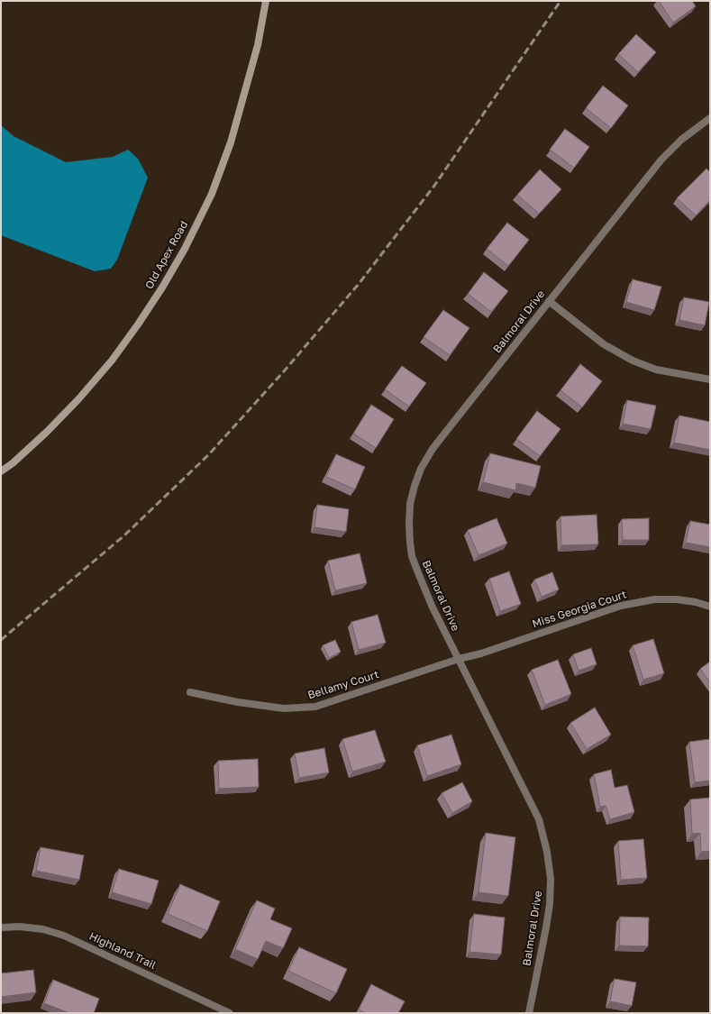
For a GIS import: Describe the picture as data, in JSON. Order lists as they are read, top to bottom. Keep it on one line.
{"streets":{"main road":["Old Apex Road"],"street":["Balmoral Drive","Miss Georgia Court","Bellamy Court","Highland Trail"]},"crossings":[["Balmoral Drive","Miss Georgia Court"],["Balmoral Drive","Bellamy Court"],["Miss Georgia Court","Bellamy Court"]]}
